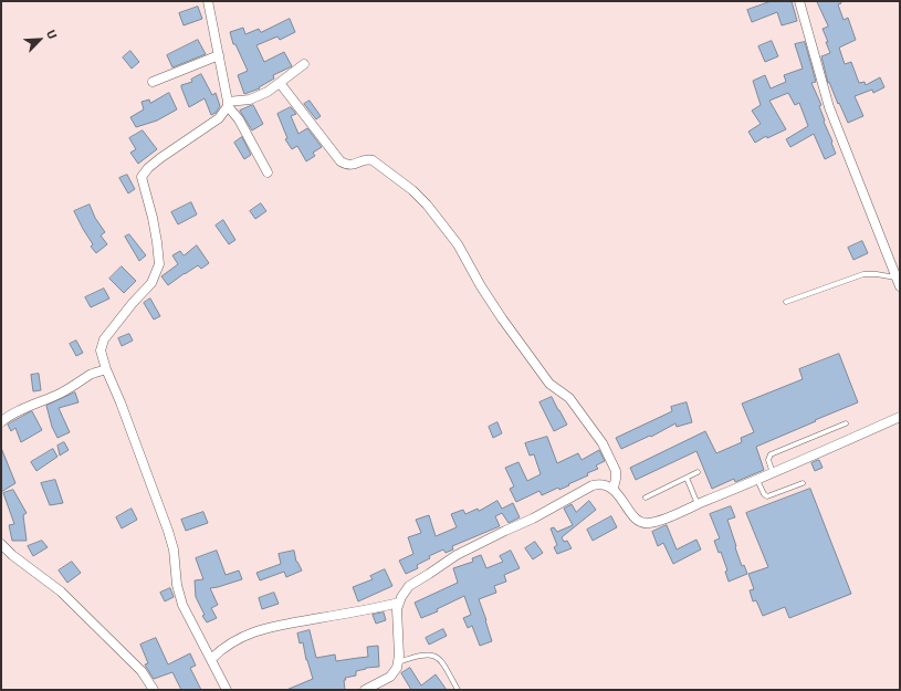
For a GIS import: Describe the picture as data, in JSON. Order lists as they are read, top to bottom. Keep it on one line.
{"north":"top right"}
